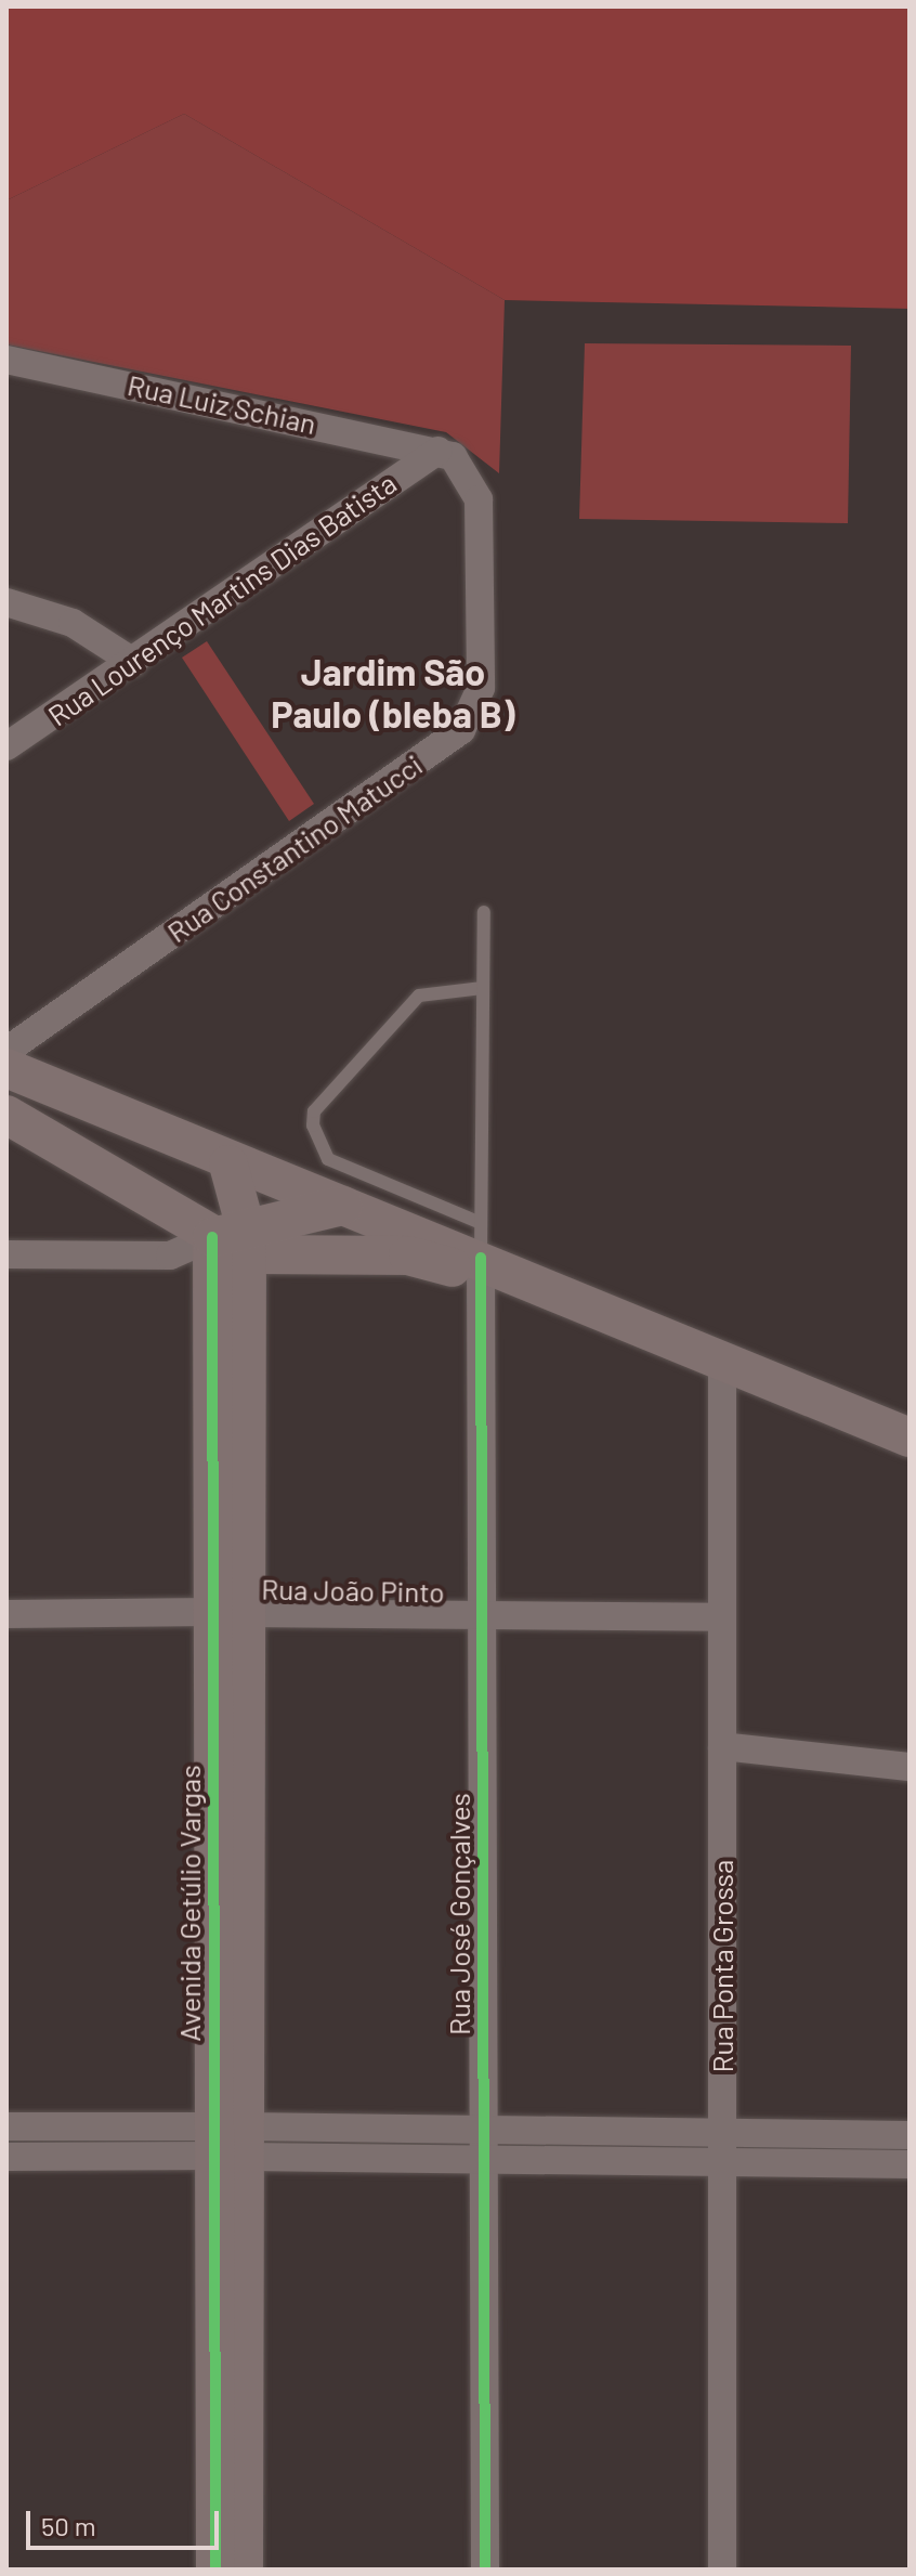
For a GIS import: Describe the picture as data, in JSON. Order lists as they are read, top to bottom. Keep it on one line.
{"streets":{"street":["Rua Luiz Schian","Rua Lourenço Martins Dias Batista","Rua Constantino Matucci","Rua João Pinto","Avenida Getúlio Vargas","Rua José Gonçalves","Rua Ponta Grossa"]},"crossings":[["Rua Luiz Schian","Rua Lourenço Martins Dias Batista"],["Rua Luiz Schian","Rua Constantino Matucci"],["Rua Lourenço Martins Dias Batista","Rua Constantino Matucci"],["Rua João Pinto","Avenida Getúlio Vargas"],["Rua João Pinto","Rua José Gonçalves"],["Rua João Pinto","Rua Ponta Grossa"]],"districts":["Jardim São Paulo (bleba B)"],"scale_bar":"50 m"}
